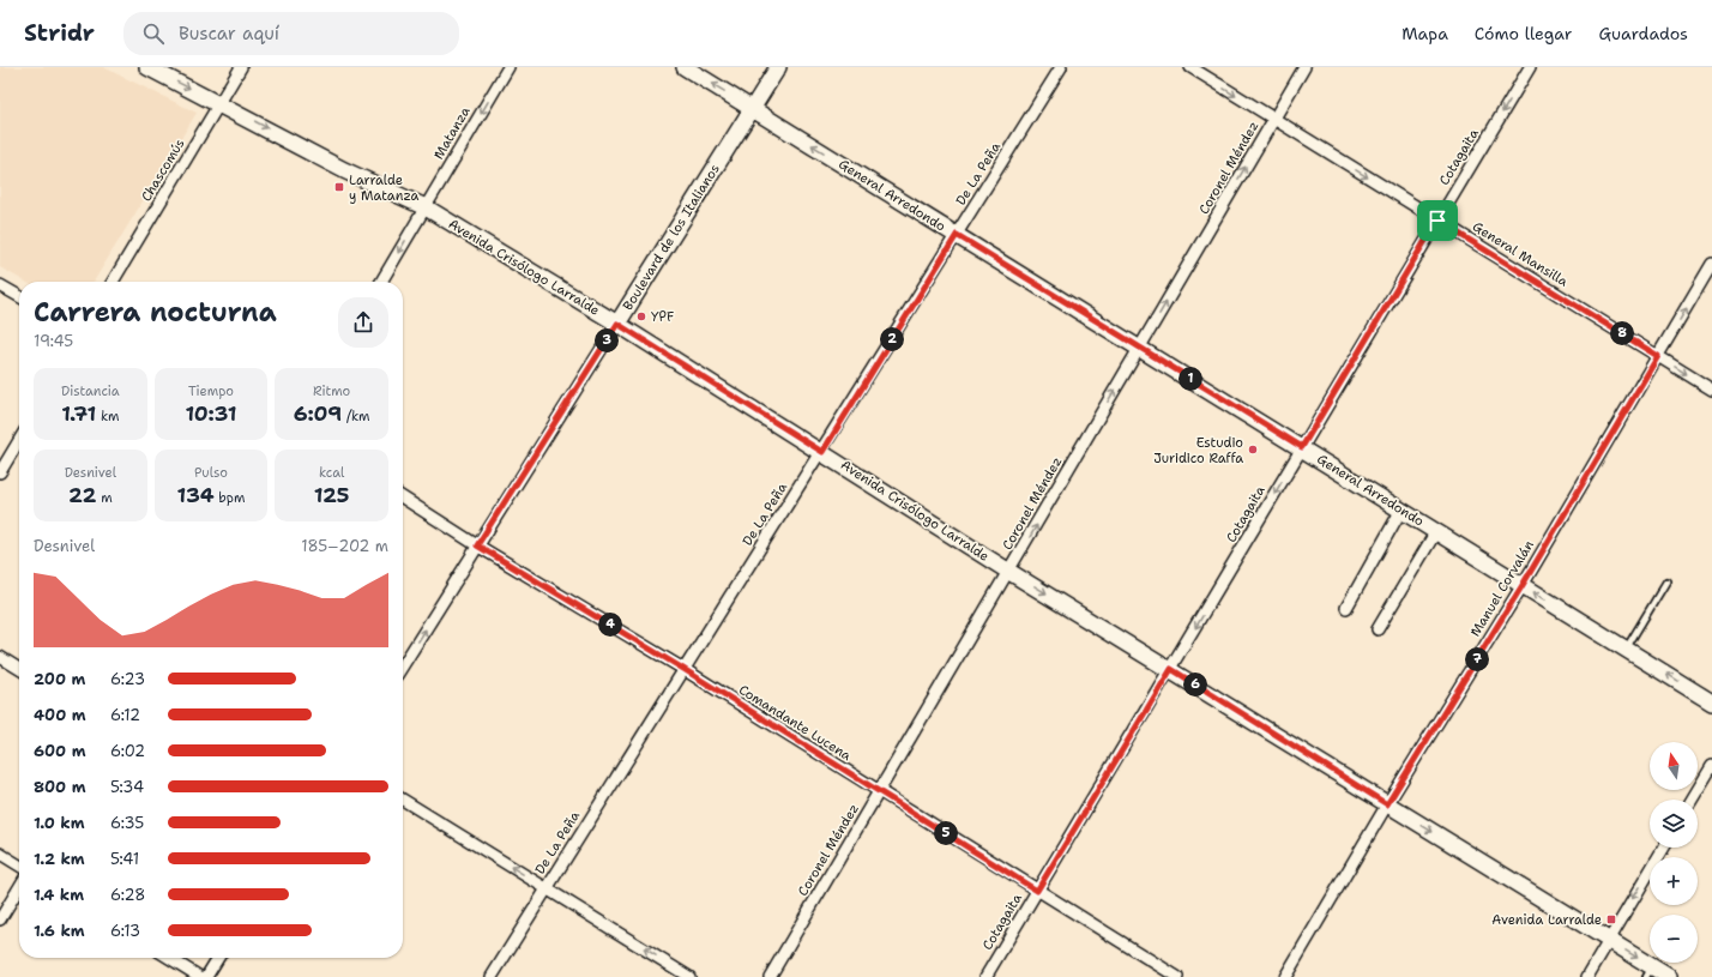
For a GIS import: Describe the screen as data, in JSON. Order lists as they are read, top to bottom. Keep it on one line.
{"streets":{"street":["Matanza","Cotagaita","Coronel Méndez","Chascomús","De La Peña","General Arredondo","Boulevard de los Italianos","General Mansilla","Avenida Crisólogo Larralde","Manuel Corvalán","Comandante Lucena"]},"crossings":[["Matanza","Avenida Crisólogo Larralde"],["Cotagaita","General Arredondo"],["Cotagaita","General Mansilla"],["Cotagaita","Avenida Crisólogo Larralde"],["Cotagaita","Comandante Lucena"],["Coronel Méndez","General Arredondo"],["Coronel Méndez","General Mansilla"],["Coronel Méndez","Avenida Crisólogo Larralde"],["Coronel Méndez","Comandante Lucena"],["Chascomús","Avenida Crisólogo Larralde"],["De La Peña","General Arredondo"],["De La Peña","Avenida Crisólogo Larralde"],["De La Peña","Comandante Lucena"],["General Arredondo","Boulevard de los Italianos"],["General Arredondo","Manuel Corvalán"],["Boulevard de los Italianos","Avenida Crisólogo Larralde"],["Boulevard de los Italianos","Comandante Lucena"],["General Mansilla","Manuel Corvalán"],["Avenida Crisólogo Larralde","Manuel Corvalán"]],"one_way":["Matanza","Cotagaita","Coronel Méndez","General Arredondo","General Mansilla","Avenida Crisólogo Larralde"],"places":{"transit":["Larralde y Matanza","Avenida Larralde"],"other":["YPF","Estudio Juridico Raffa"]},"north":"top","page":{"header":"Stridr","search":"Buscar aquí","nav":["Mapa","Cómo llegar","Guardados"],"heading":["Carrera nocturna","19:45"],"pins":["8","2","3","1","4","7","6","5"],"stats":[["Distancia","1.71 km"],["Tiempo","10:31"],["Ritmo","6:09 /km"],["Desnivel","22 m"],["Pulso","134 bpm"],["kcal","125"]],"chart":["Desnivel","185–202 m"],"list":[{"name":"200 m","note":"6:23"},{"name":"400 m","note":"6:12"},{"name":"600 m","note":"6:02"},{"name":"800 m","note":"5:34"},{"name":"1.0 km","note":"6:35"},{"name":"1.2 km","note":"5:41"},{"name":"1.4 km","note":"6:28"},{"name":"1.6 km","note":"6:13"}],"map_buttons":["+","−"]}}
